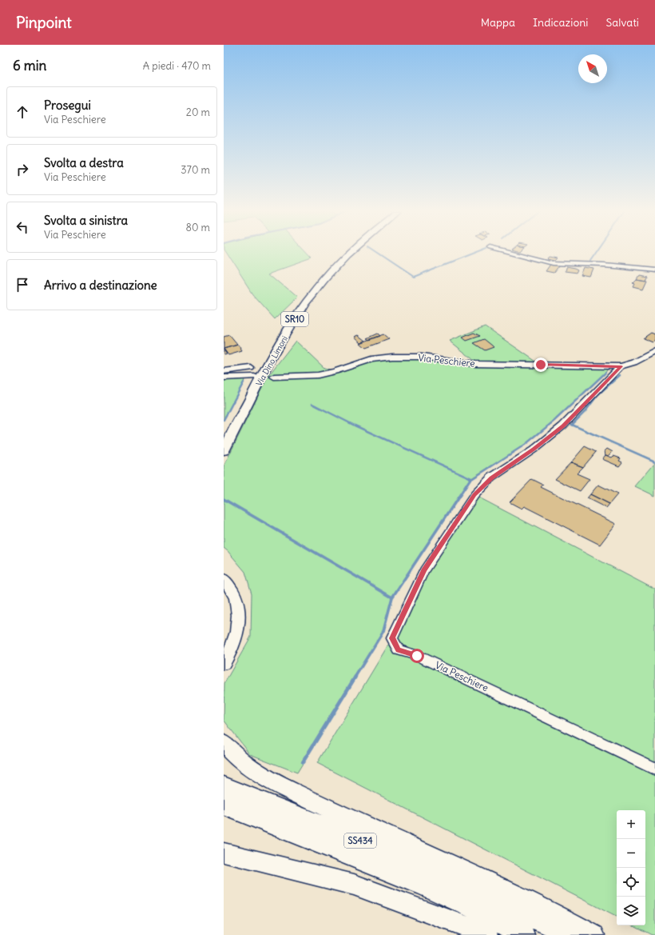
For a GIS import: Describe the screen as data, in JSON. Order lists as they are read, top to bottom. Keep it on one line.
{"streets":{"highway":["SS434"],"main road":["SR10","Via Dino Limoni"],"street":["Via Peschiere"]},"north":"top left","page":{"header":"Pinpoint","nav":["Mappa","Indicazioni","Salvati"],"heading":["6 min","A piedi · 470 m"],"list":[["Prosegui","Via Peschiere","20 m"],["Svolta a destra","Via Peschiere","370 m"],["Svolta a sinistra","Via Peschiere","80 m"],"Arrivo a destinazione"],"map_buttons":["+","−"]}}
